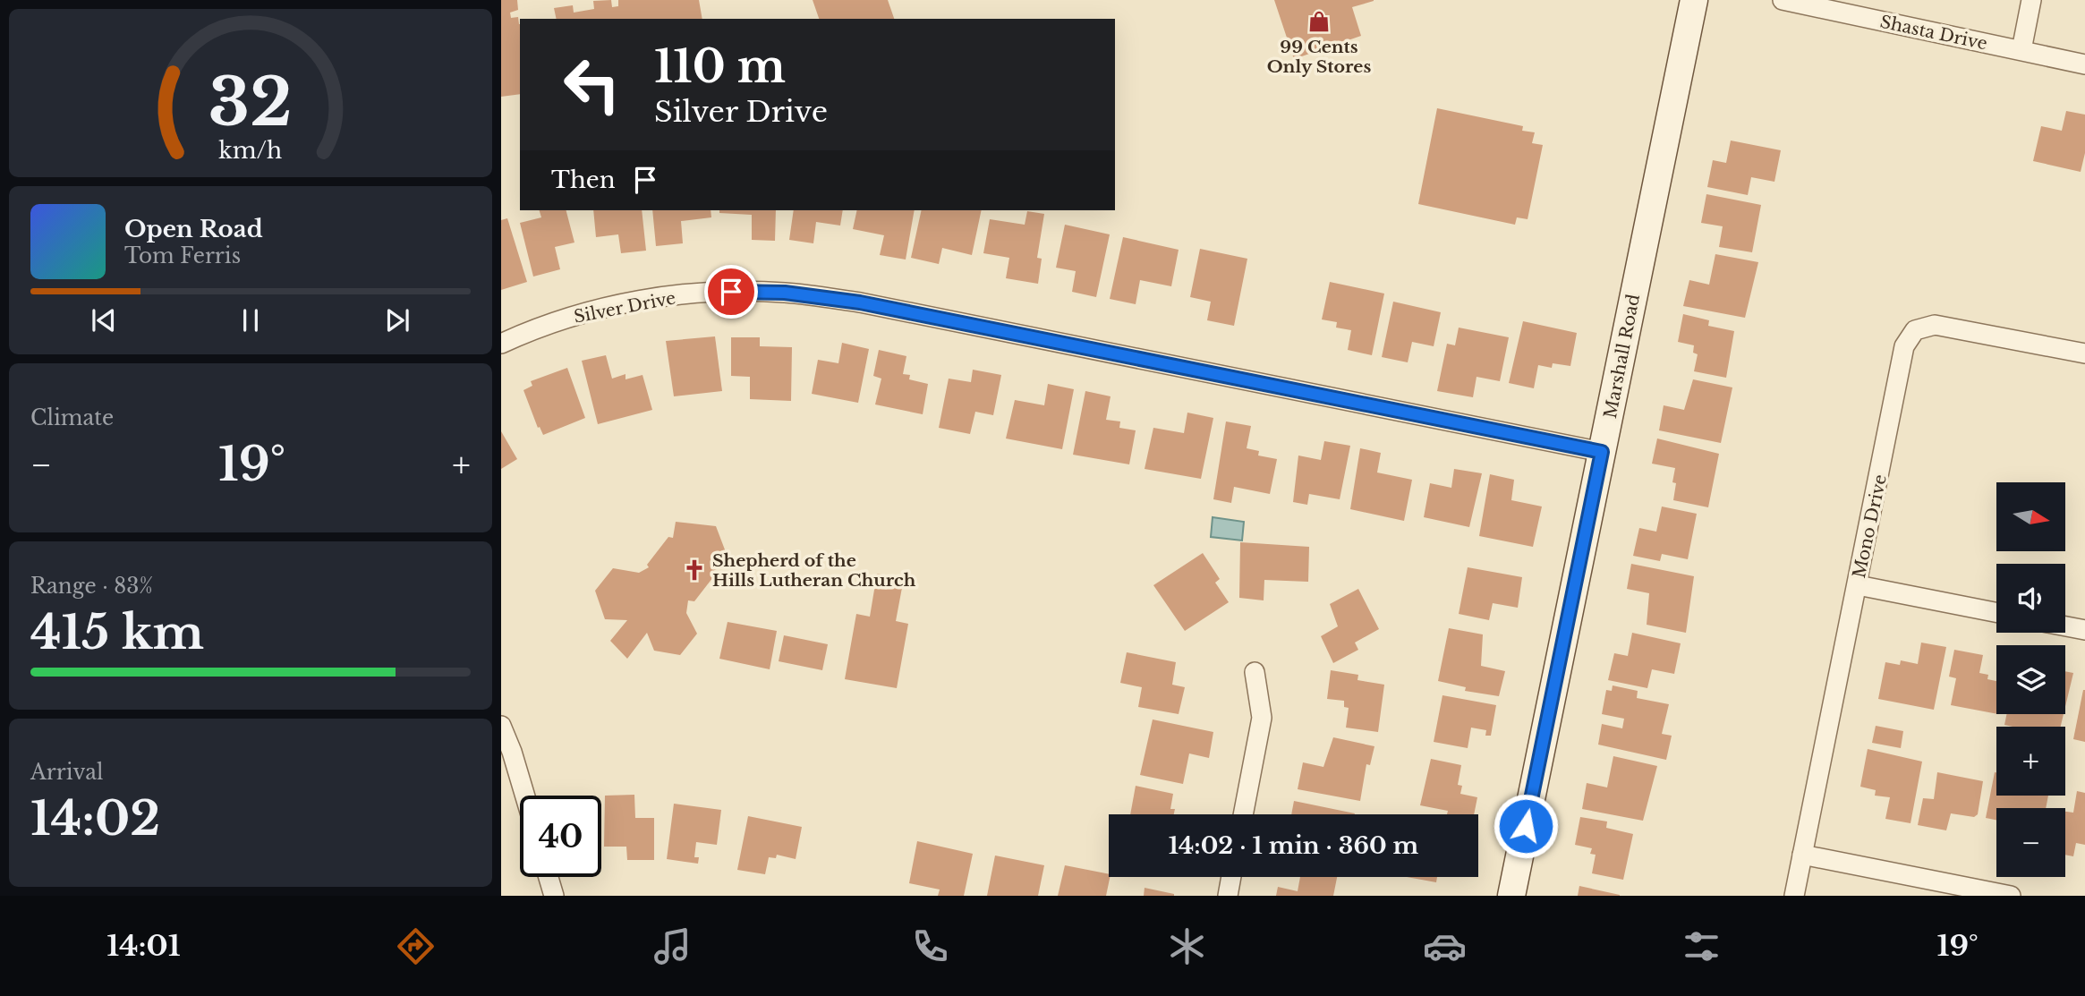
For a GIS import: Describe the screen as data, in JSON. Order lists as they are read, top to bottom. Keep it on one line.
{"streets":{"street":["Shasta Drive","Silver Drive","Marshall Road","Mono Drive"]},"crossings":[["Silver Drive","Marshall Road"]],"places":{"shop":["99 Cents Only Stores"],"church":["Shepherd of the Hills Lutheran Church"]},"north":"right","page":{"turn":["110 m","Silver Drive"],"then":"Then","song":["Open Road","Tom Ferris"],"tile":["Climate",["Range · 83%","415 km"],["Arrival","14:02"]],"heat":["−","19°","+"],"map_buttons":["+","−"],"limit":"40","trip":"14:02 · 1 min · 360 m","tabs":["14:01","19°"],"gauge":["32","km/h"]}}
